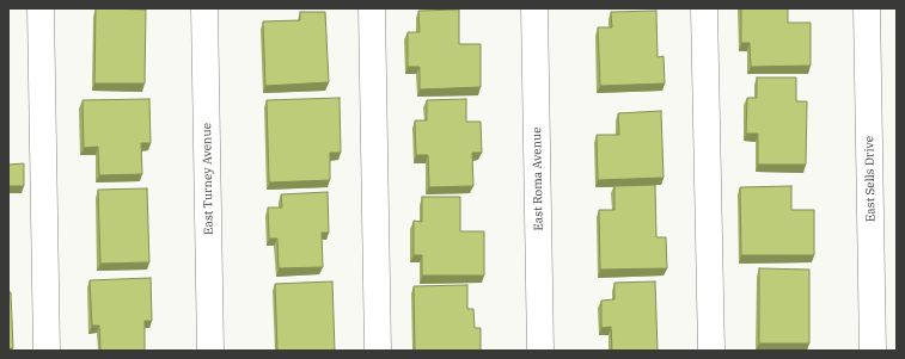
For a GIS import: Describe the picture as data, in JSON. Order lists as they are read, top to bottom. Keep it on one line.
{"streets":{"street":["East Turney Avenue","East Roma Avenue","East Sells Drive"]}}
